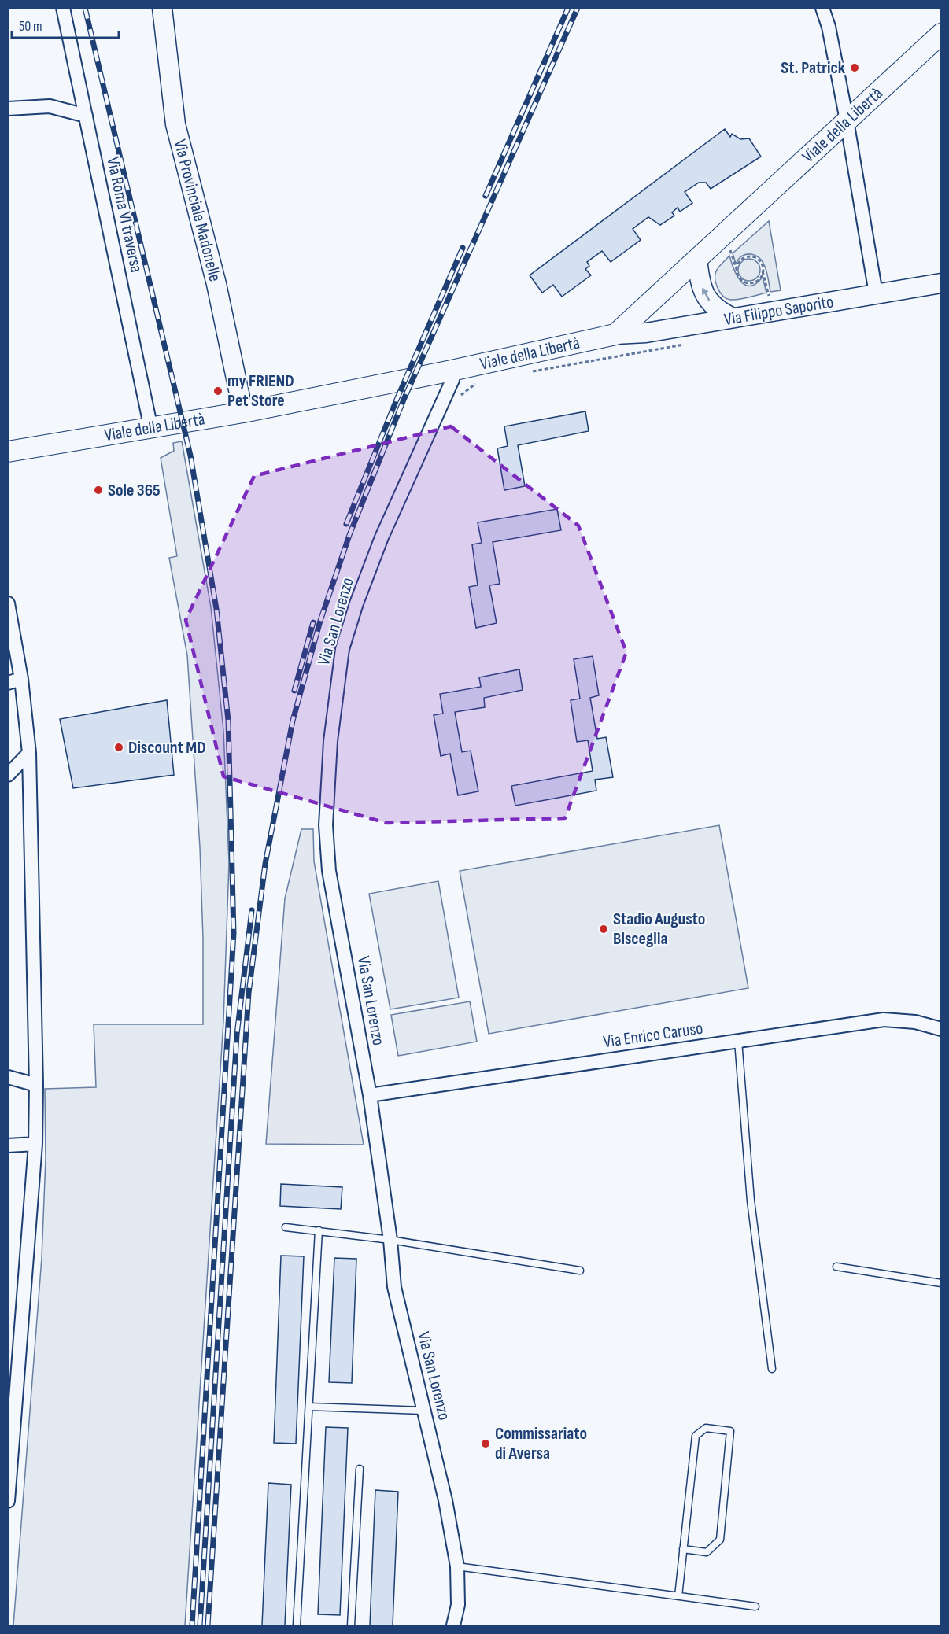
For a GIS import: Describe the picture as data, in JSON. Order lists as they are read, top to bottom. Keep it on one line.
{"streets":{"main road":["Viale della Libertà"],"street":["Via Provinciale Madonelle","Via Roma VI traversa","Via Filippo Saporito","Via San Lorenzo","Via Enrico Caruso"]},"crossings":[["Viale della Libertà","Via Provinciale Madonelle"],["Viale della Libertà","Via Roma VI traversa"],["Viale della Libertà","Via Filippo Saporito"],["Via San Lorenzo","Via Enrico Caruso"]],"places":["St. Patrick","my FRIEND Pet Store","Sole 365","Discount MD","Stadio Augusto Bisceglia","Commissariato di Aversa"],"scale_bar":"50 m"}
